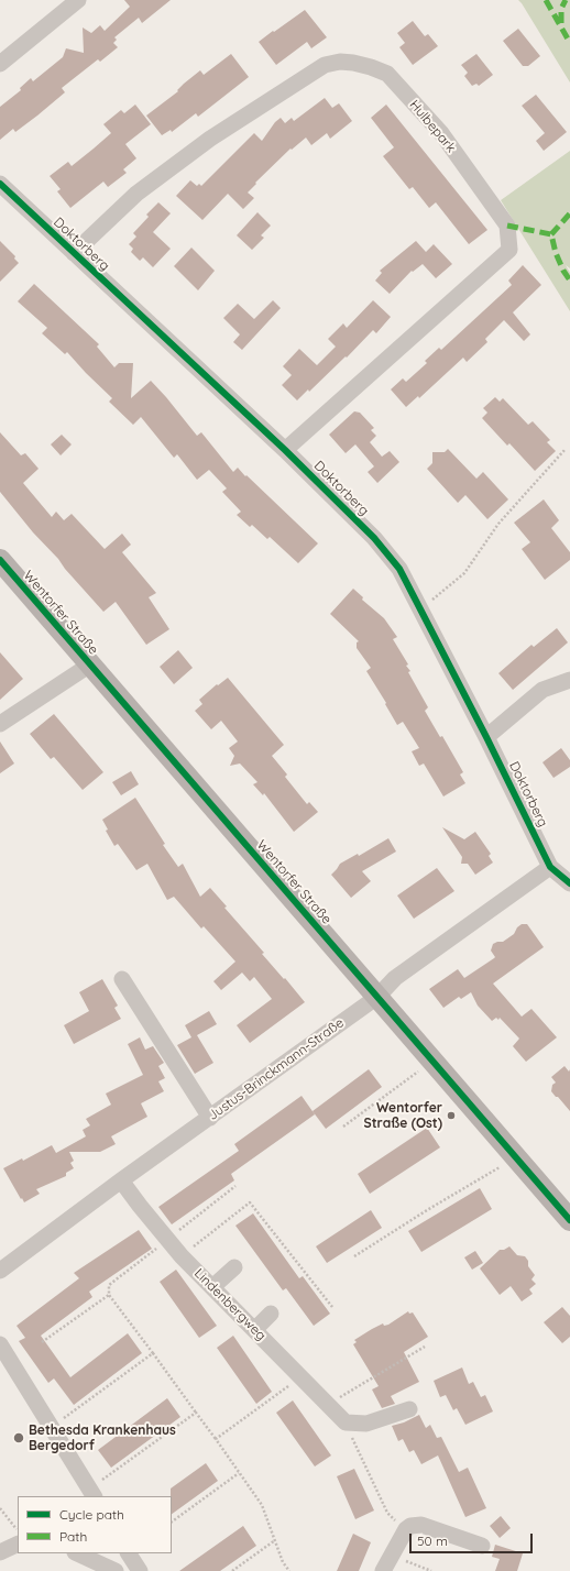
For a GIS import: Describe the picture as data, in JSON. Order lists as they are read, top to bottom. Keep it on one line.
{"streets":{"main road":["Wentorfer Straße"],"street":["Hulbepark","Doktorberg","Justus-Brinckmann-Straße","Lindenbergweg"]},"crossings":[["Hulbepark","Doktorberg"],["Doktorberg","Justus-Brinckmann-Straße"],["Wentorfer Straße","Justus-Brinckmann-Straße"],["Justus-Brinckmann-Straße","Lindenbergweg"]],"places":["Wentorfer Straße (Ost)","Bethesda Krankenhaus Bergedorf"],"legend":["Cycle path","Path"],"scale_bar":"50 m"}
